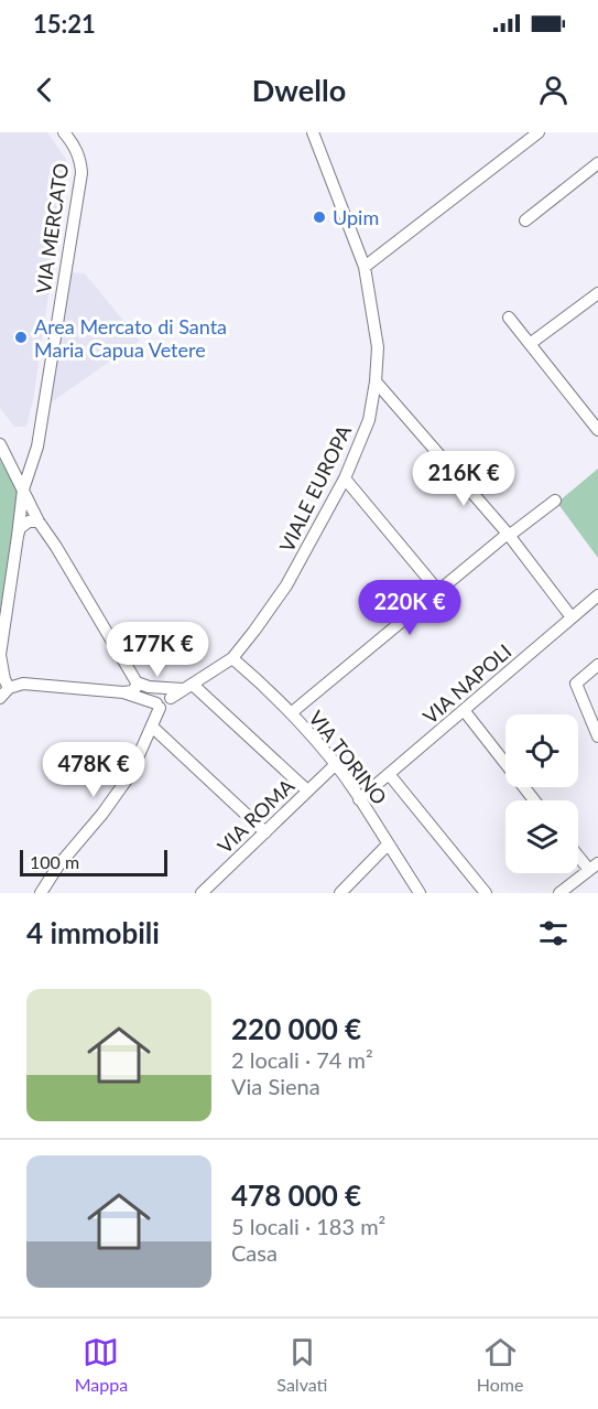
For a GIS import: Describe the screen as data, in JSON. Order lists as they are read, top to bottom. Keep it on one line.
{"streets":{"street":["VIA MERCATO","VIALE EUROPA","VIA NAPOLI","VIA TORINO","VIA ROMA"]},"crossings":[["VIALE EUROPA","VIA TORINO"],["VIA NAPOLI","VIA TORINO"],["VIA TORINO","VIA ROMA"]],"places":["Upim","Area Mercato di Santa Maria Capua Vetere"],"scale_bar":"100 m","page":{"status":"15:21","header":"Dwello","price":["216K €","220K €","177K €","478K €"],"scale":"100 m","heading":"4 immobili","list":[{"name":"220 000 €","note":"2 locali · 74 m² · Via Siena"},{"name":"478 000 €","note":"5 locali · 183 m² · Casa"}],"tabs":["Mappa","Salvati","Home"]}}
